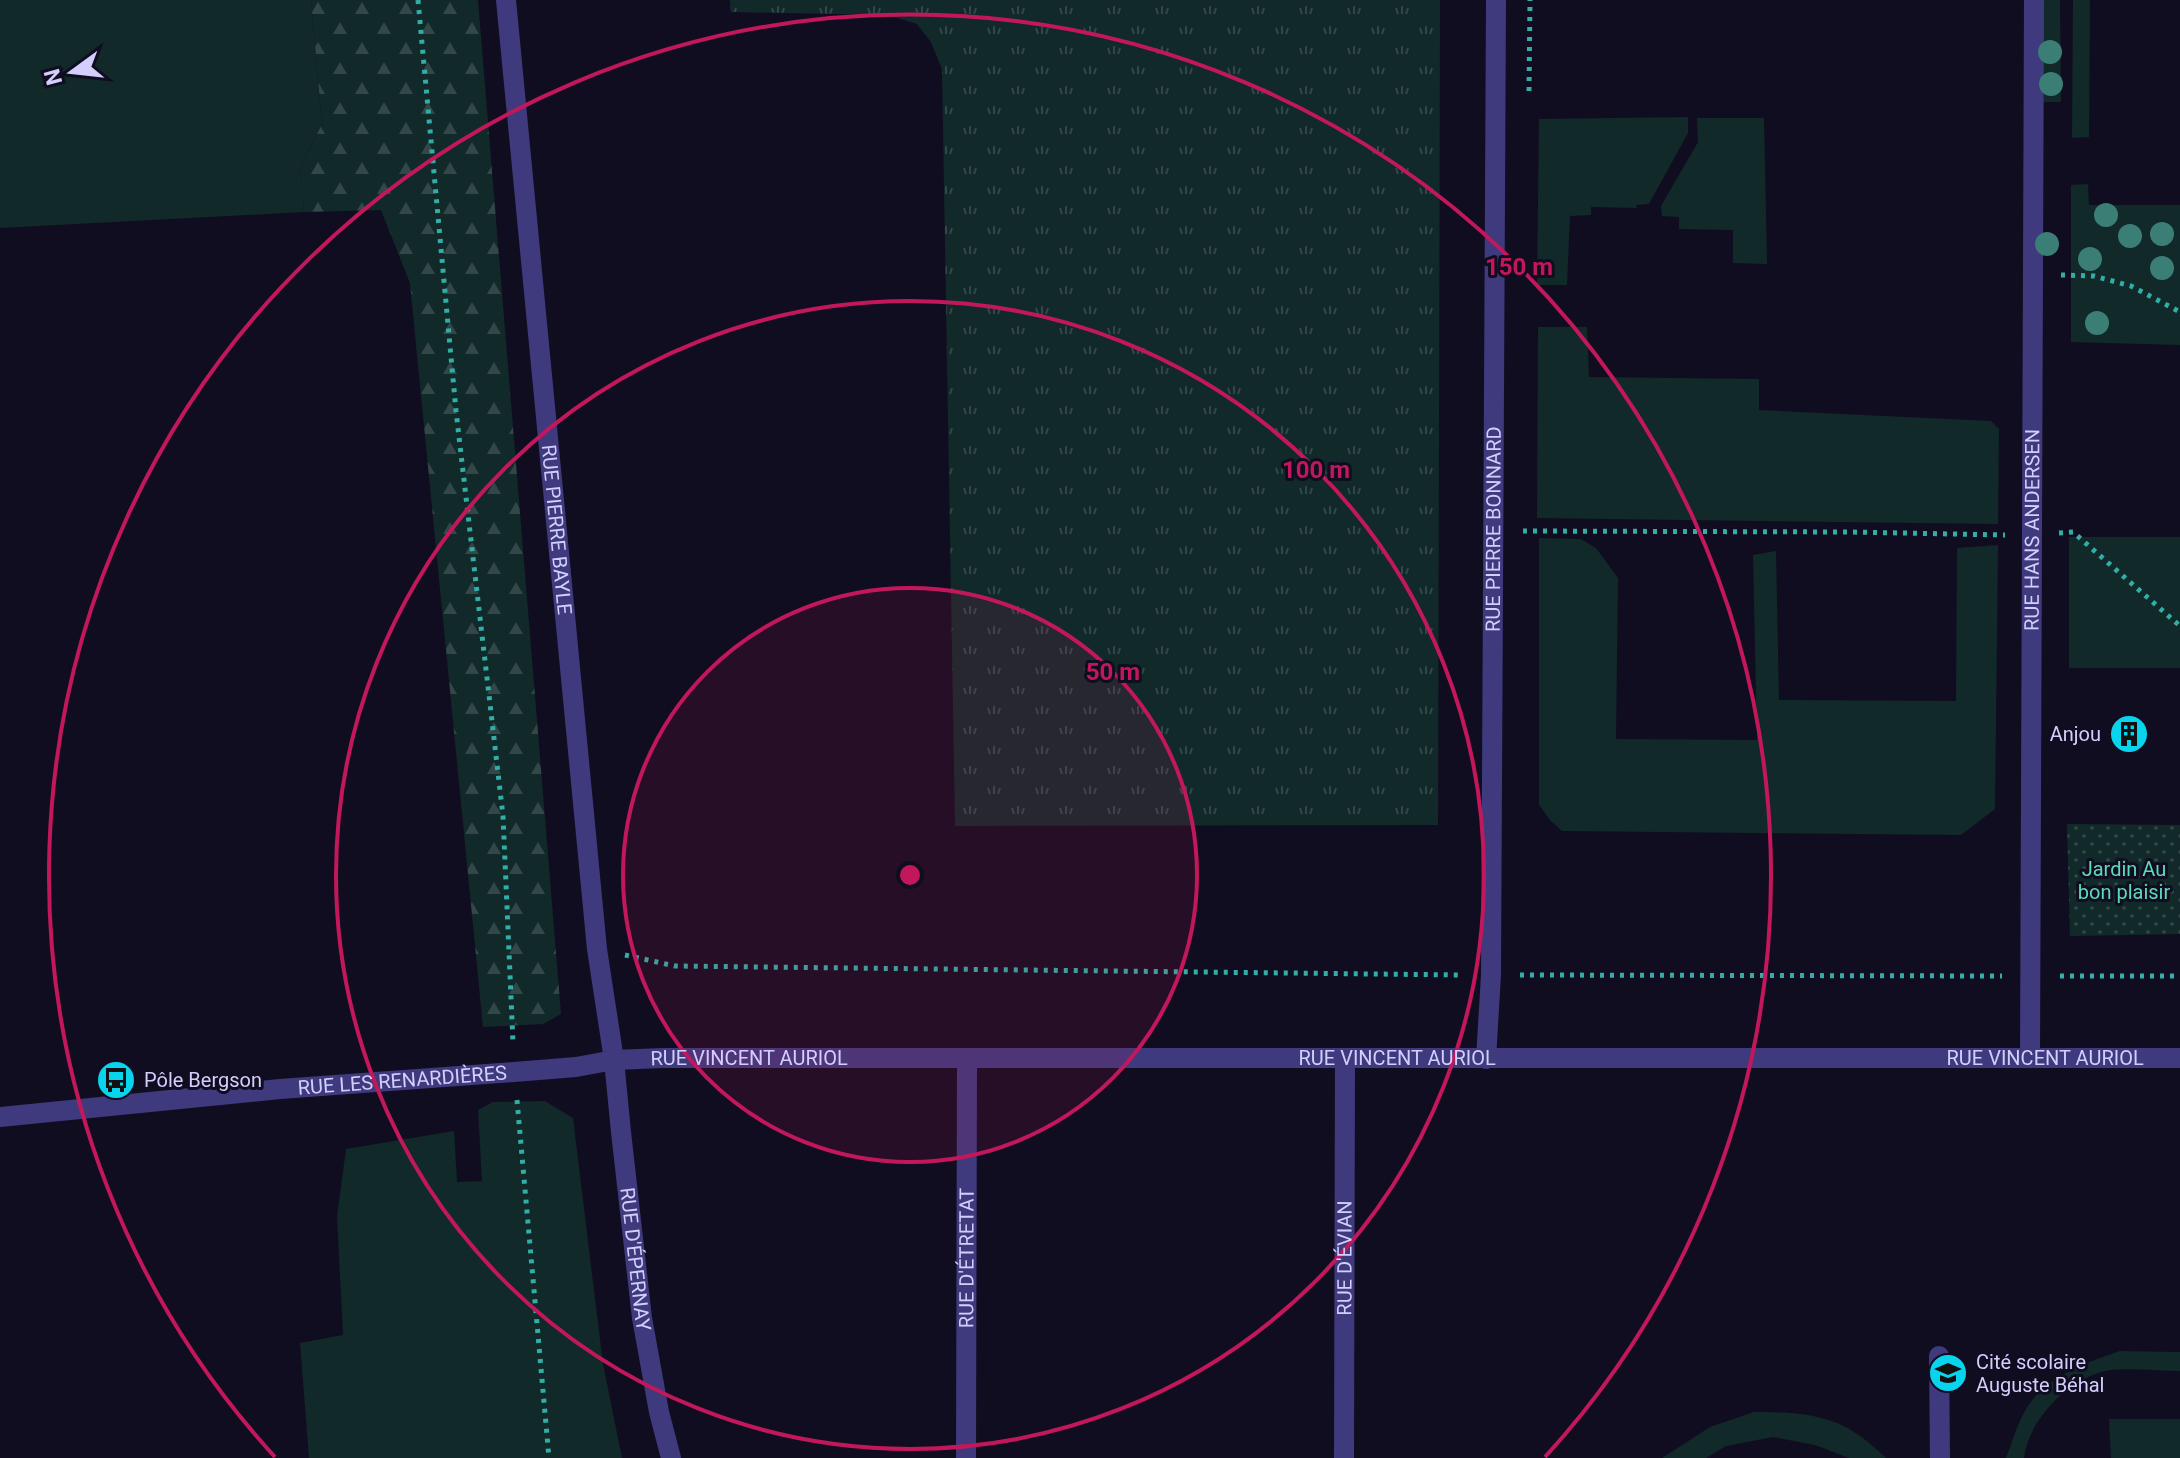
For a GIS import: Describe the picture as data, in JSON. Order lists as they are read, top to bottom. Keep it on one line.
{"streets":{"street":["RUE HANS ANDERSEN","RUE PIERRE BAYLE","RUE PIERRE BONNARD","RUE VINCENT AURIOL","RUE LES RENARDIÈRES","RUE D'ÉTRETAT","RUE D'ÉVIAN","RUE D'ÉPERNAY"]},"crossings":[["RUE HANS ANDERSEN","RUE VINCENT AURIOL"],["RUE PIERRE BAYLE","RUE VINCENT AURIOL"],["RUE PIERRE BAYLE","RUE LES RENARDIÈRES"],["RUE PIERRE BAYLE","RUE D'ÉPERNAY"],["RUE PIERRE BONNARD","RUE VINCENT AURIOL"],["RUE VINCENT AURIOL","RUE LES RENARDIÈRES"],["RUE VINCENT AURIOL","RUE D'ÉTRETAT"],["RUE VINCENT AURIOL","RUE D'ÉVIAN"],["RUE VINCENT AURIOL","RUE D'ÉPERNAY"],["RUE LES RENARDIÈRES","RUE D'ÉPERNAY"]],"parks":["Jardin Au bon plaisir"],"places":{"building":["Anjou"],"bus stop":["Pôle Bergson"],"school or university":["Cité scolaire Auguste Béhal"]},"north":"left","rings":["150 m","100 m","50 m"]}
